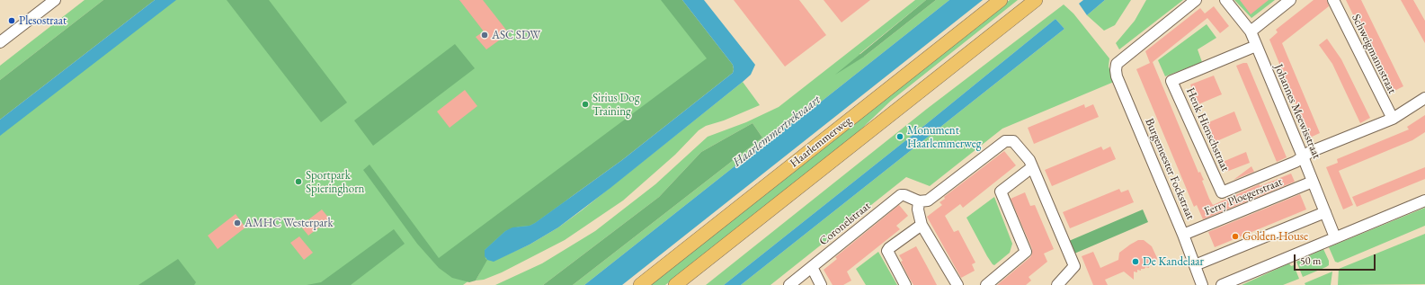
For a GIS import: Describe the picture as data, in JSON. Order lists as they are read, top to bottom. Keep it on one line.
{"streets":{"main road":["Haarlemmerweg"],"street":["Schweigmannstraat","Johannes Meewisstraat","Henk Hienschstraat","Burgemeester Fockstraat","Ferry Ploegerstraat","Coronelstraat"]},"crossings":[["Johannes Meewisstraat","Henk Hienschstraat"],["Johannes Meewisstraat","Ferry Ploegerstraat"],["Burgemeester Fockstraat","Ferry Ploegerstraat"]],"water":["Haarlemmertrekvaart"],"places":["Plesostraat","ASC SDW","Sirius Dog Training","Monument Haarlemmerweg","Sportpark Spieringhorn","AMHC Westerpark","Golden House","De Kandelaar"],"scale_bar":"50 m"}
